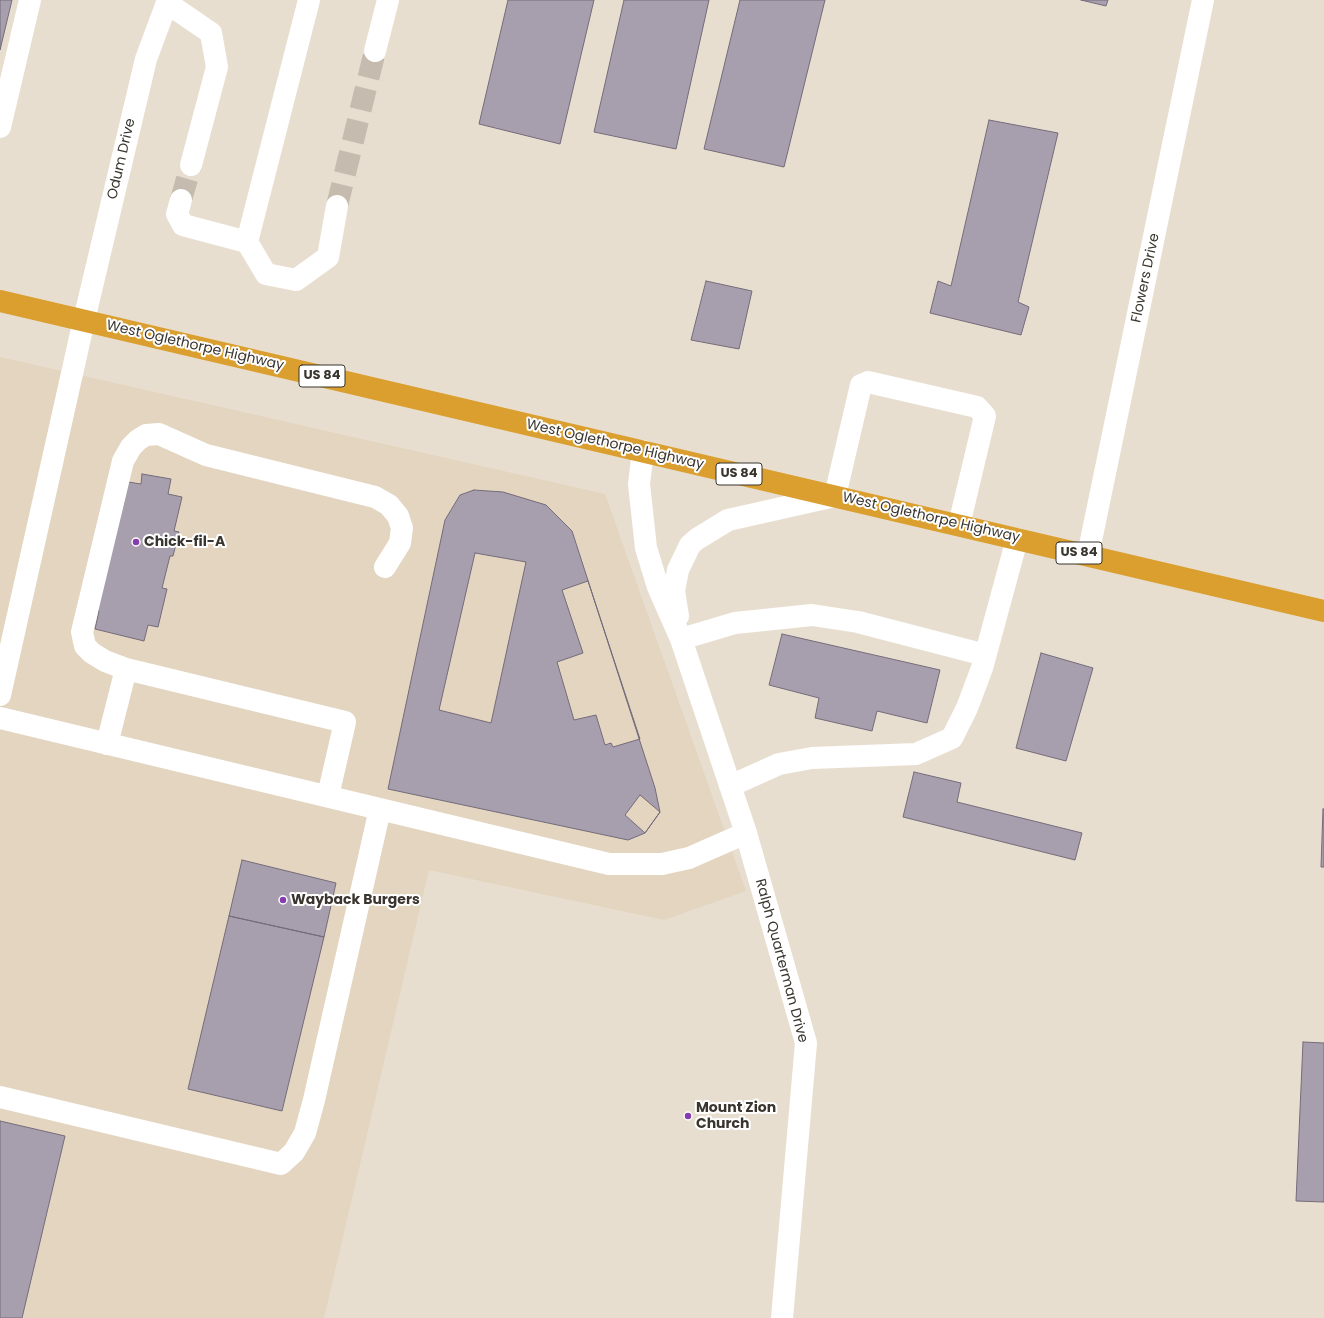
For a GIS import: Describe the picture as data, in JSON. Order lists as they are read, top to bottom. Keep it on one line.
{"streets":{"highway":["West Oglethorpe Highway","US 84"],"street":["Odum Drive","Flowers Drive","Ralph Quarterman Drive"]},"crossings":[["Odum Drive","West Oglethorpe Highway"],["Flowers Drive","West Oglethorpe Highway"],["West Oglethorpe Highway","Ralph Quarterman Drive"]],"places":["Chick-fil-A","Wayback Burgers","Mount Zion Church"]}
